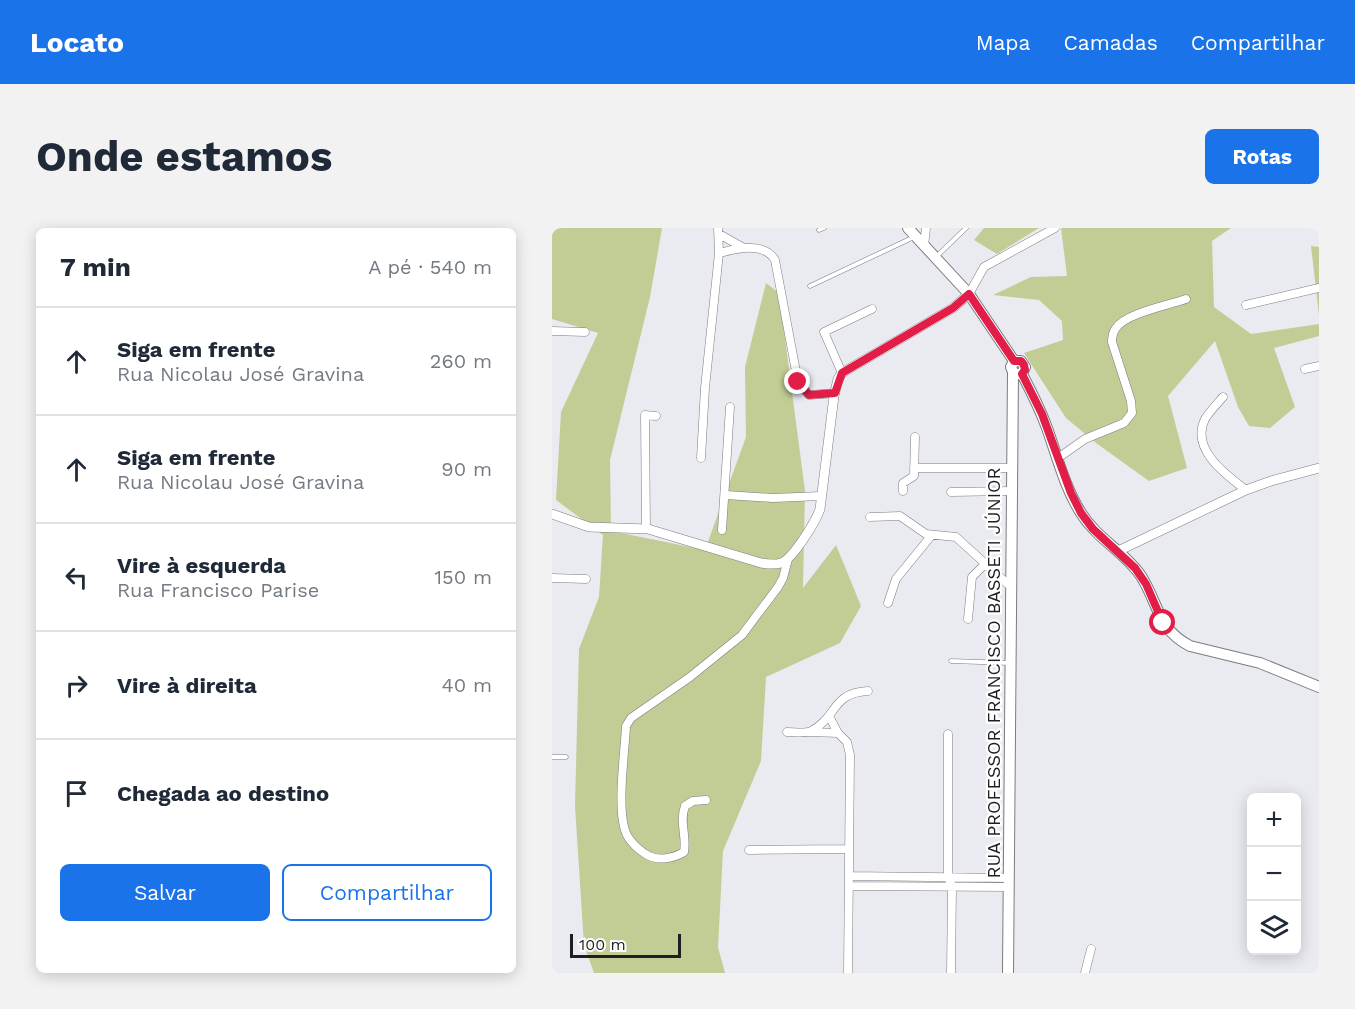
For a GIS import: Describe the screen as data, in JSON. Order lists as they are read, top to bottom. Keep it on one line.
{"streets":{"main road":["RUA PROFESSOR FRANCISCO BASSETI JÚNIOR"]},"scale_bar":"100 m","page":{"header":"Locato","nav":["Mapa","Camadas","Compartilhar"],"buttons":["Rotas",["Salvar","Compartilhar"]],"title":"Onde estamos","heading":["7 min","A pé · 540 m"],"list":[["Siga em frente","Rua Nicolau José Gravina","260 m"],["Siga em frente","Rua Nicolau José Gravina","90 m"],["Vire à esquerda","Rua Francisco Parise","150 m"],["Vire à direita","40 m"],"Chegada ao destino"],"map_buttons":["+","−"],"scale":"100 m"}}
